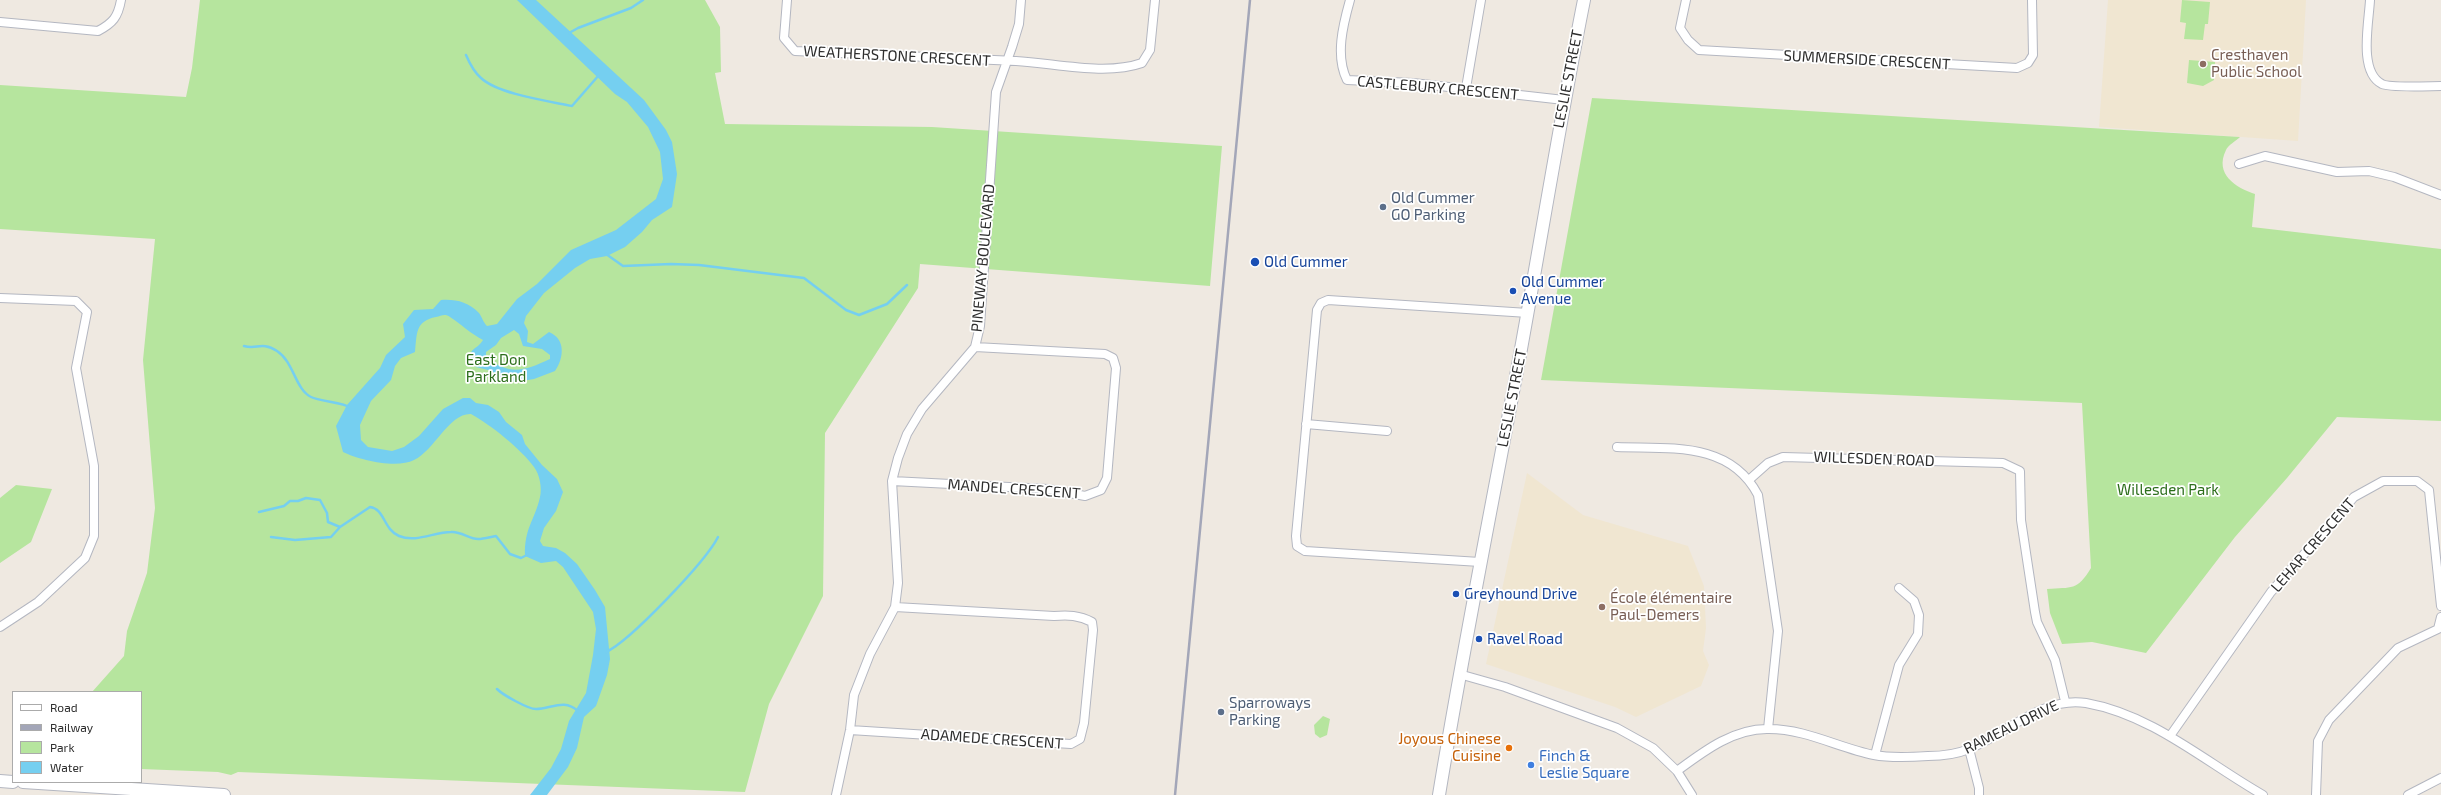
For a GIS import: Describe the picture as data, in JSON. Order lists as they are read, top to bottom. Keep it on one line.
{"streets":{"main road":["LESLIE STREET"],"street":["WEATHERSTONE CRESCENT","SUMMERSIDE CRESCENT","CASTLEBURY CRESCENT","PINEWAY BOULEVARD","WILLESDEN ROAD","MANDEL CRESCENT","LEHAR CRESCENT","RAMEAU DRIVE","ADAMEDE CRESCENT"]},"crossings":[["WEATHERSTONE CRESCENT","PINEWAY BOULEVARD"],["LESLIE STREET","CASTLEBURY CRESCENT"],["PINEWAY BOULEVARD","MANDEL CRESCENT"],["PINEWAY BOULEVARD","ADAMEDE CRESCENT"],["WILLESDEN ROAD","RAMEAU DRIVE"],["LEHAR CRESCENT","RAMEAU DRIVE"]],"parks":["East Don Parkland","Willesden Park"],"places":["Cresthaven Public School","Old Cummer GO Parking","Old Cummer","Old Cummer Avenue","Greyhound Drive","École élémentaire Paul-Demers","Ravel Road","Sparroways Parking","Joyous Chinese Cuisine","Finch & Leslie Square"],"legend":["Road","Railway","Park","Water"]}
